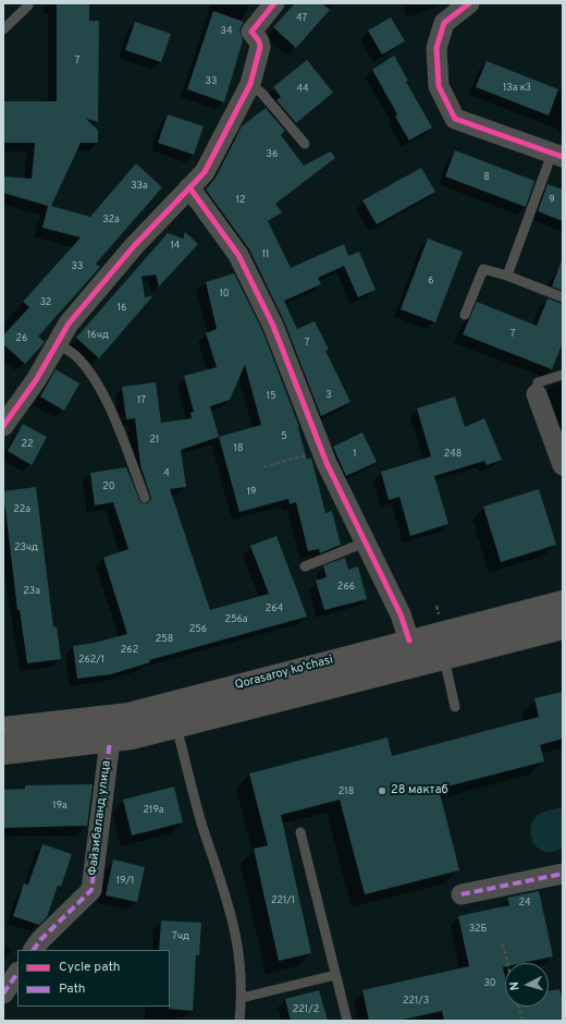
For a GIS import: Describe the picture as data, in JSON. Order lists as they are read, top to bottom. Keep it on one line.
{"streets":{"main road":["Qorasaroy ko'chasi"],"street":["Файзибаланд улица"]},"crossings":[["Qorasaroy ko'chasi","Файзибаланд улица"]],"places":["28 мактаб"],"house_numbers":["47","34","7","33","13a к3","44","36","8","33а","12","9","32а","14","11","33","6","10","32","16","7","16чд","26","7","3","15","17","5","21","22","18","1","248","4","20","19","22a","23чд","266","23a","264","256a","256","258","262","262/1","218","19a","219a","19/1","221/1","24","32Б","7чд","30","221/3","221/2"],"legend":["Cycle path","Path"],"north":"left"}
